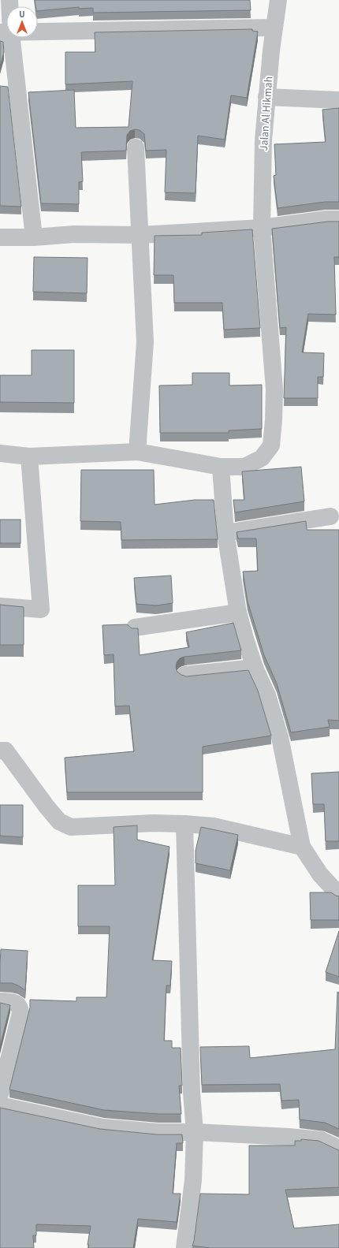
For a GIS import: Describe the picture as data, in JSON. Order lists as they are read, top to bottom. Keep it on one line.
{"streets":{"street":["Jalan Al Hikmah"]},"north":"top"}
